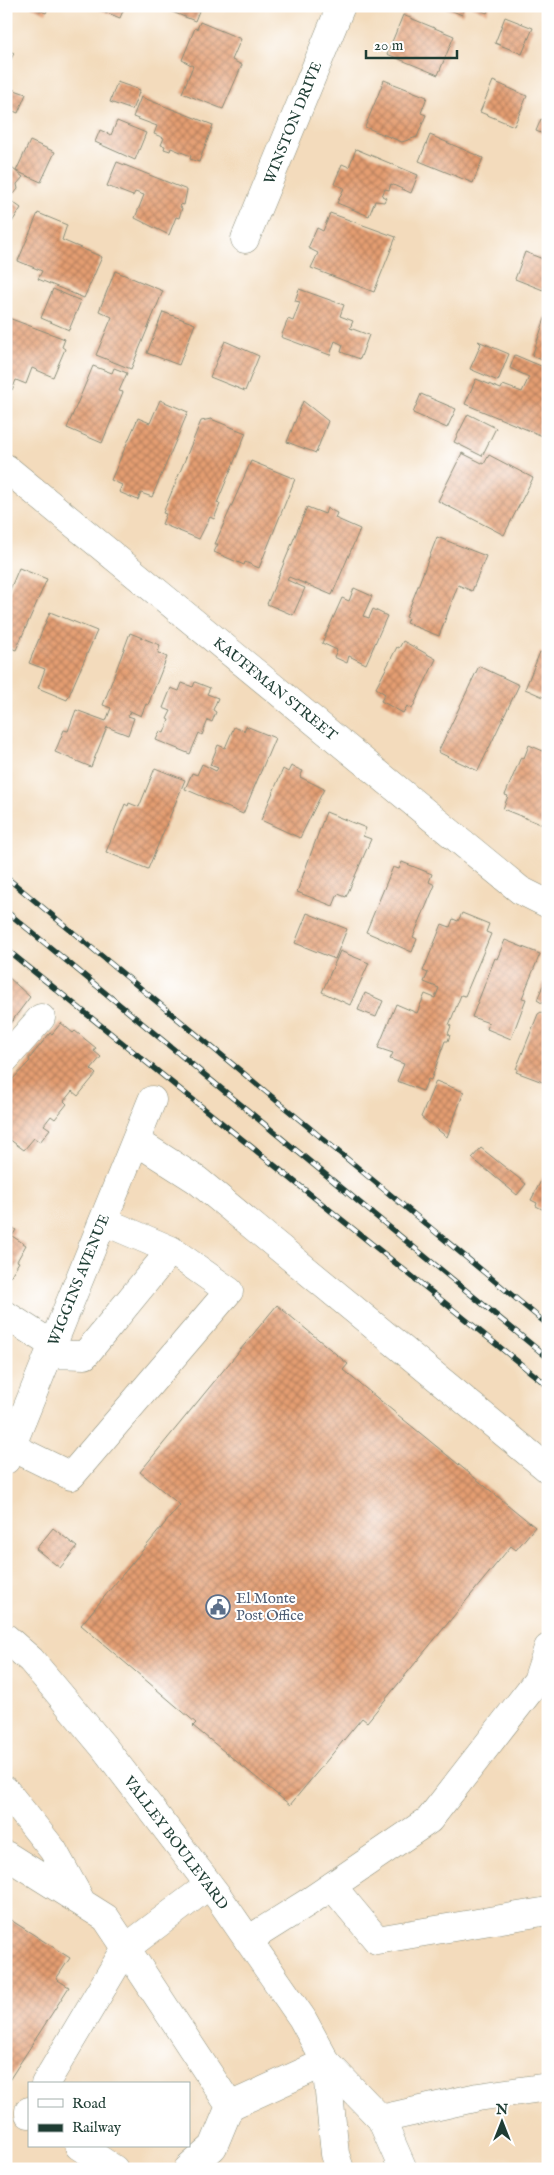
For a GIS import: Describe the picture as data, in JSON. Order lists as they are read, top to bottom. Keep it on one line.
{"streets":{"street":["WINSTON DRIVE","KAUFFMAN STREET","WIGGINS AVENUE","VALLEY BOULEVARD"]},"places":{"public building":["El Monte Post Office"]},"legend":["Road","Railway"],"scale_bar":"20 m","north":"top"}
